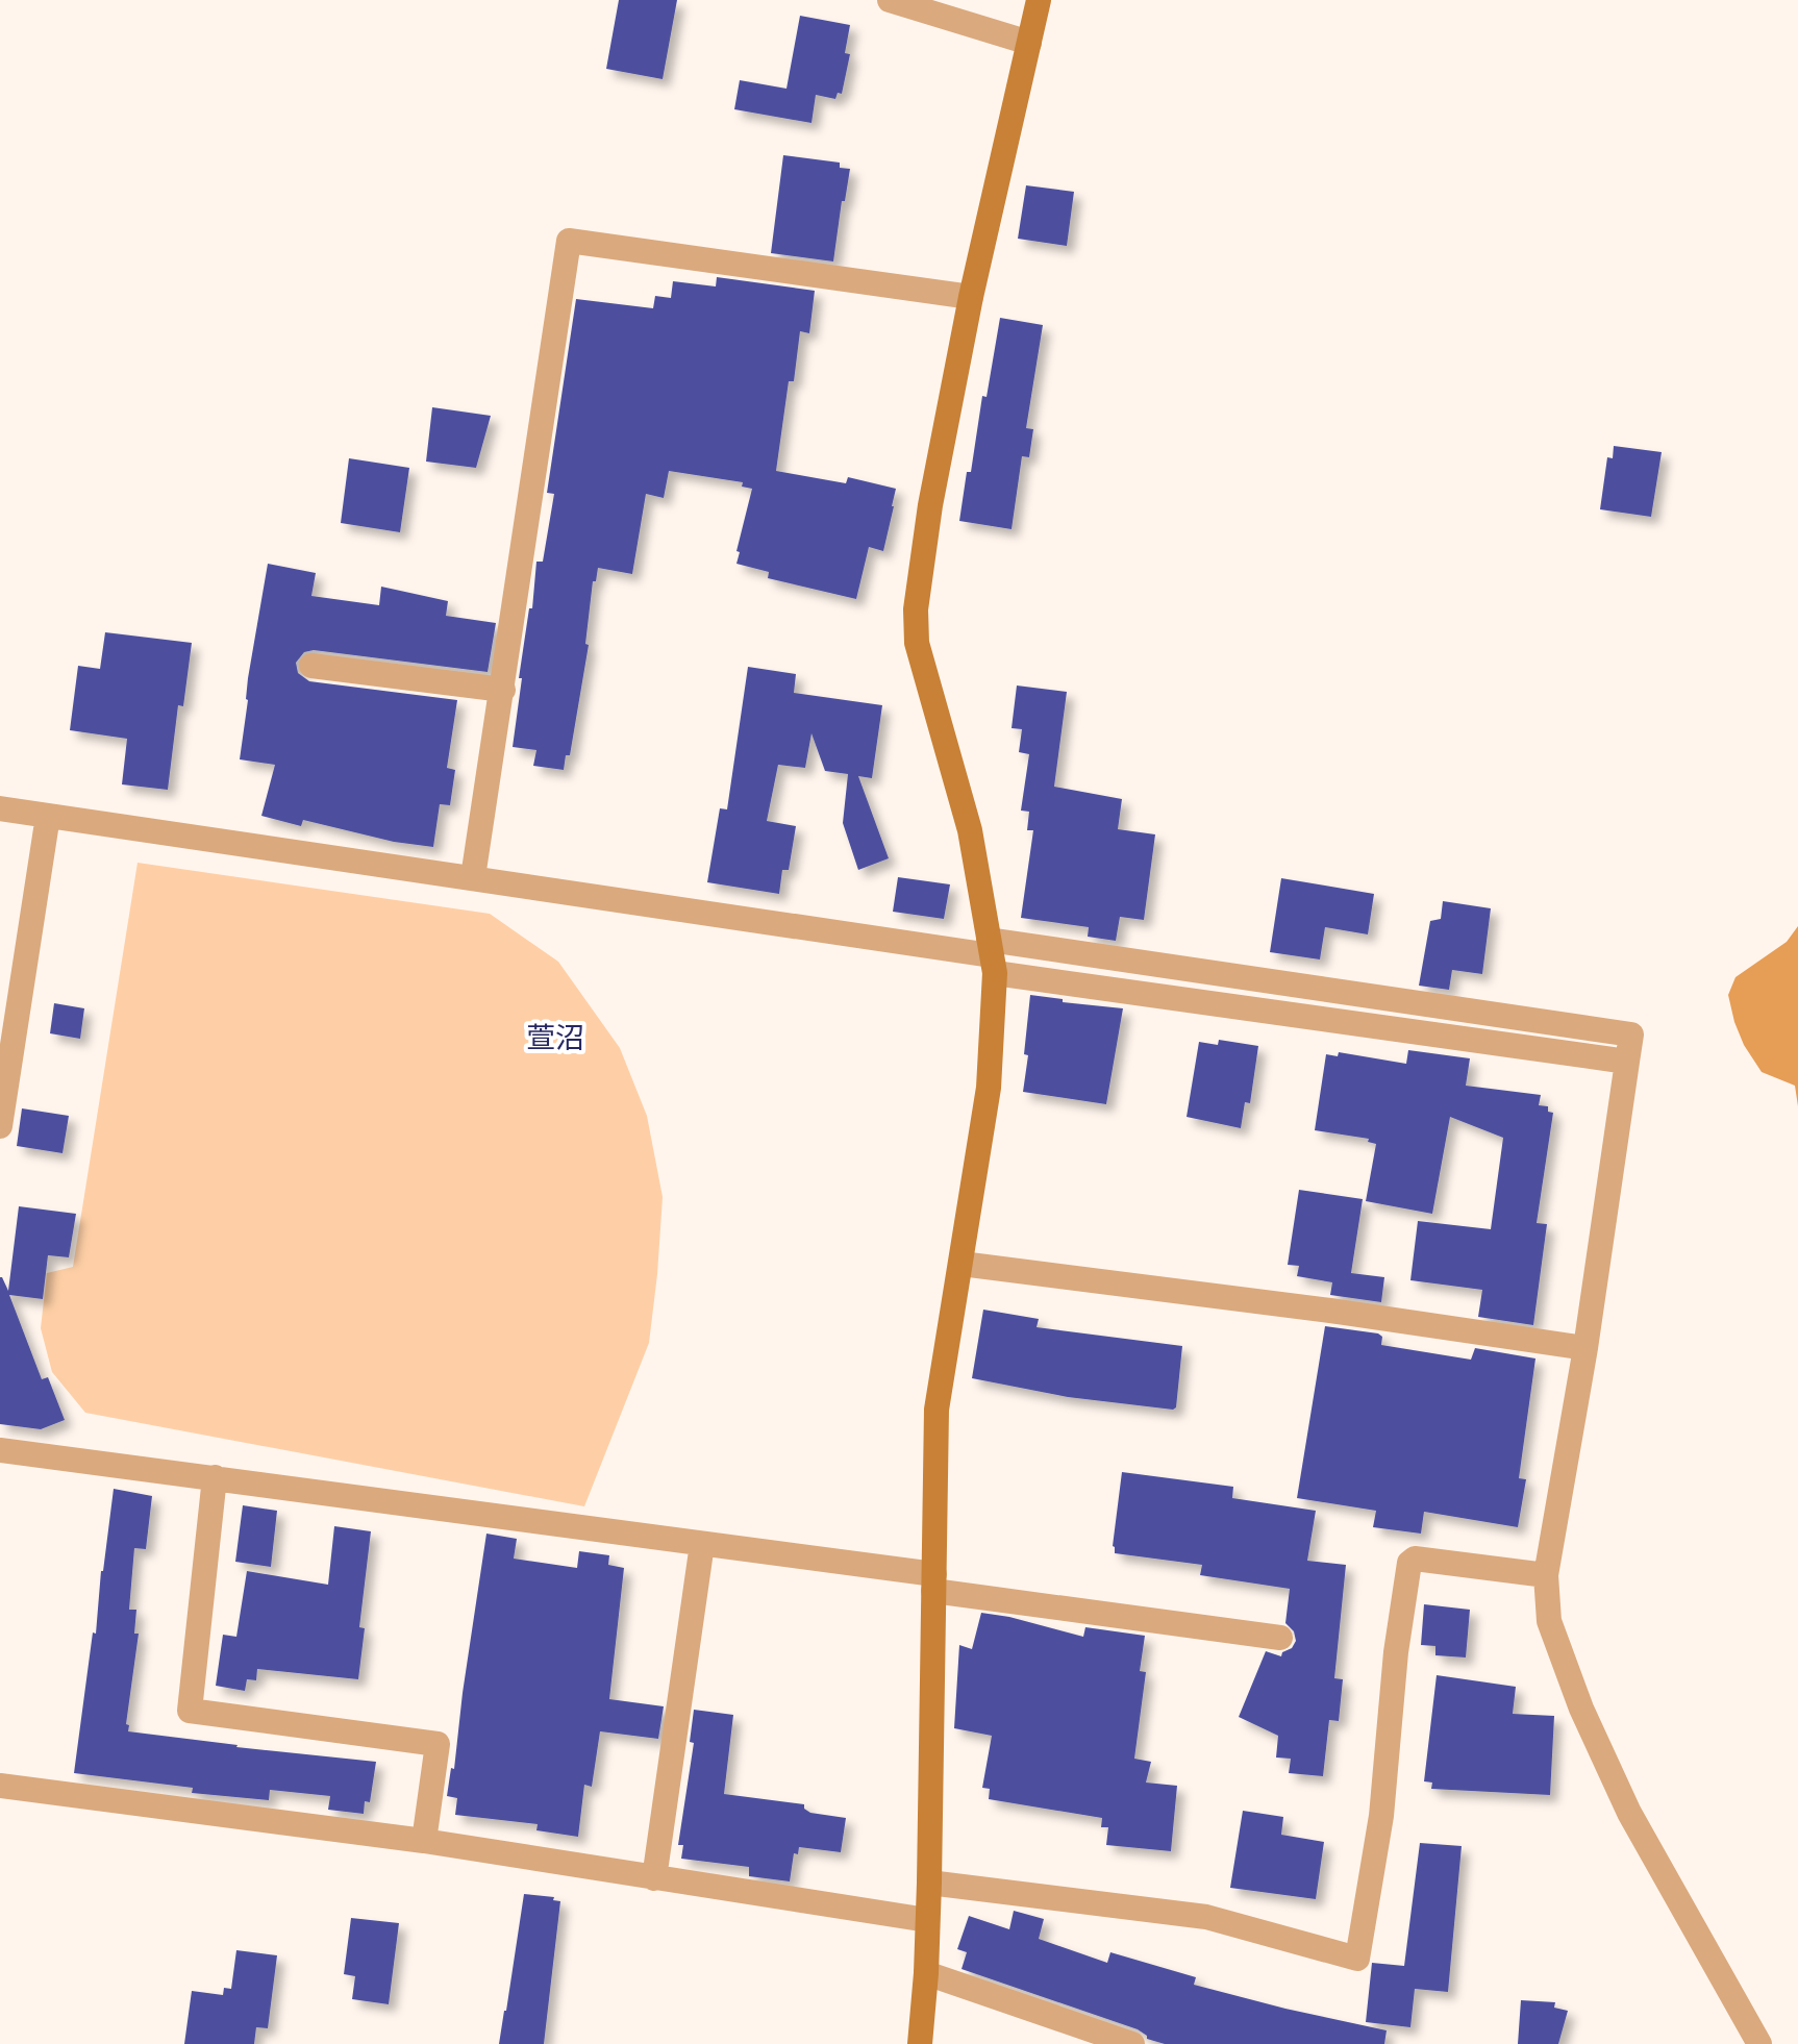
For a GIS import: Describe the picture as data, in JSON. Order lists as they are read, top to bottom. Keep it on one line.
{"districts":["萱沼"]}
